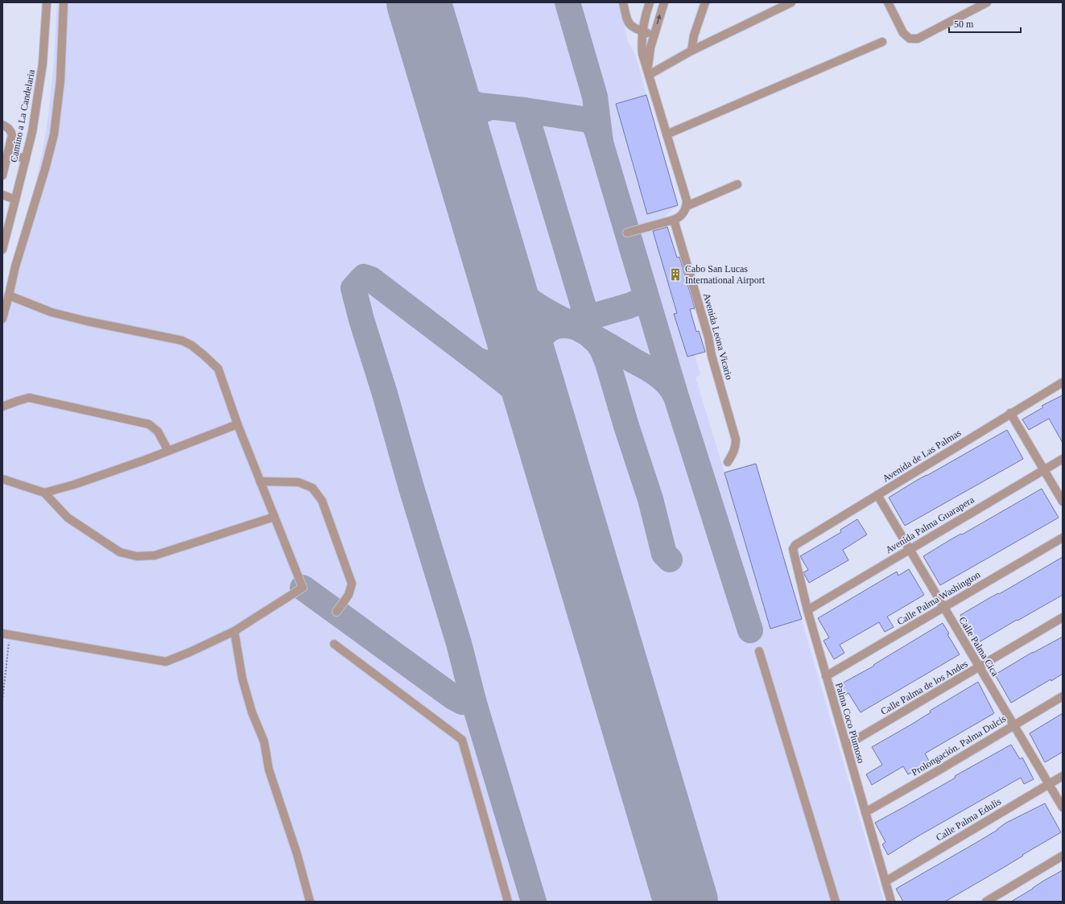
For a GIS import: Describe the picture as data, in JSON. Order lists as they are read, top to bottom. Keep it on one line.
{"streets":{"street":["Camino a La Candelaria","Avenida Leona Vicario","Avenida de Las Palmas","Avenida Palma Guarapera","Calle Palma Washington","Calle Palma Cica","Calle Palma de los Andes","Palma Coco Plumoso","Prolongación. Palma Dulcis","Calle Palma Edulis"]},"crossings":[["Avenida de Las Palmas","Calle Palma Cica"],["Avenida de Las Palmas","Palma Coco Plumoso"],["Avenida Palma Guarapera","Calle Palma Cica"],["Avenida Palma Guarapera","Palma Coco Plumoso"],["Calle Palma Washington","Calle Palma Cica"],["Calle Palma Washington","Palma Coco Plumoso"],["Calle Palma Cica","Calle Palma de los Andes"],["Calle Palma Cica","Prolongación. Palma Dulcis"],["Calle Palma Cica","Calle Palma Edulis"],["Calle Palma de los Andes","Palma Coco Plumoso"],["Palma Coco Plumoso","Prolongación. Palma Dulcis"],["Palma Coco Plumoso","Calle Palma Edulis"]],"places":{"building":["Cabo San Lucas International Airport"]},"scale_bar":"50 m"}
